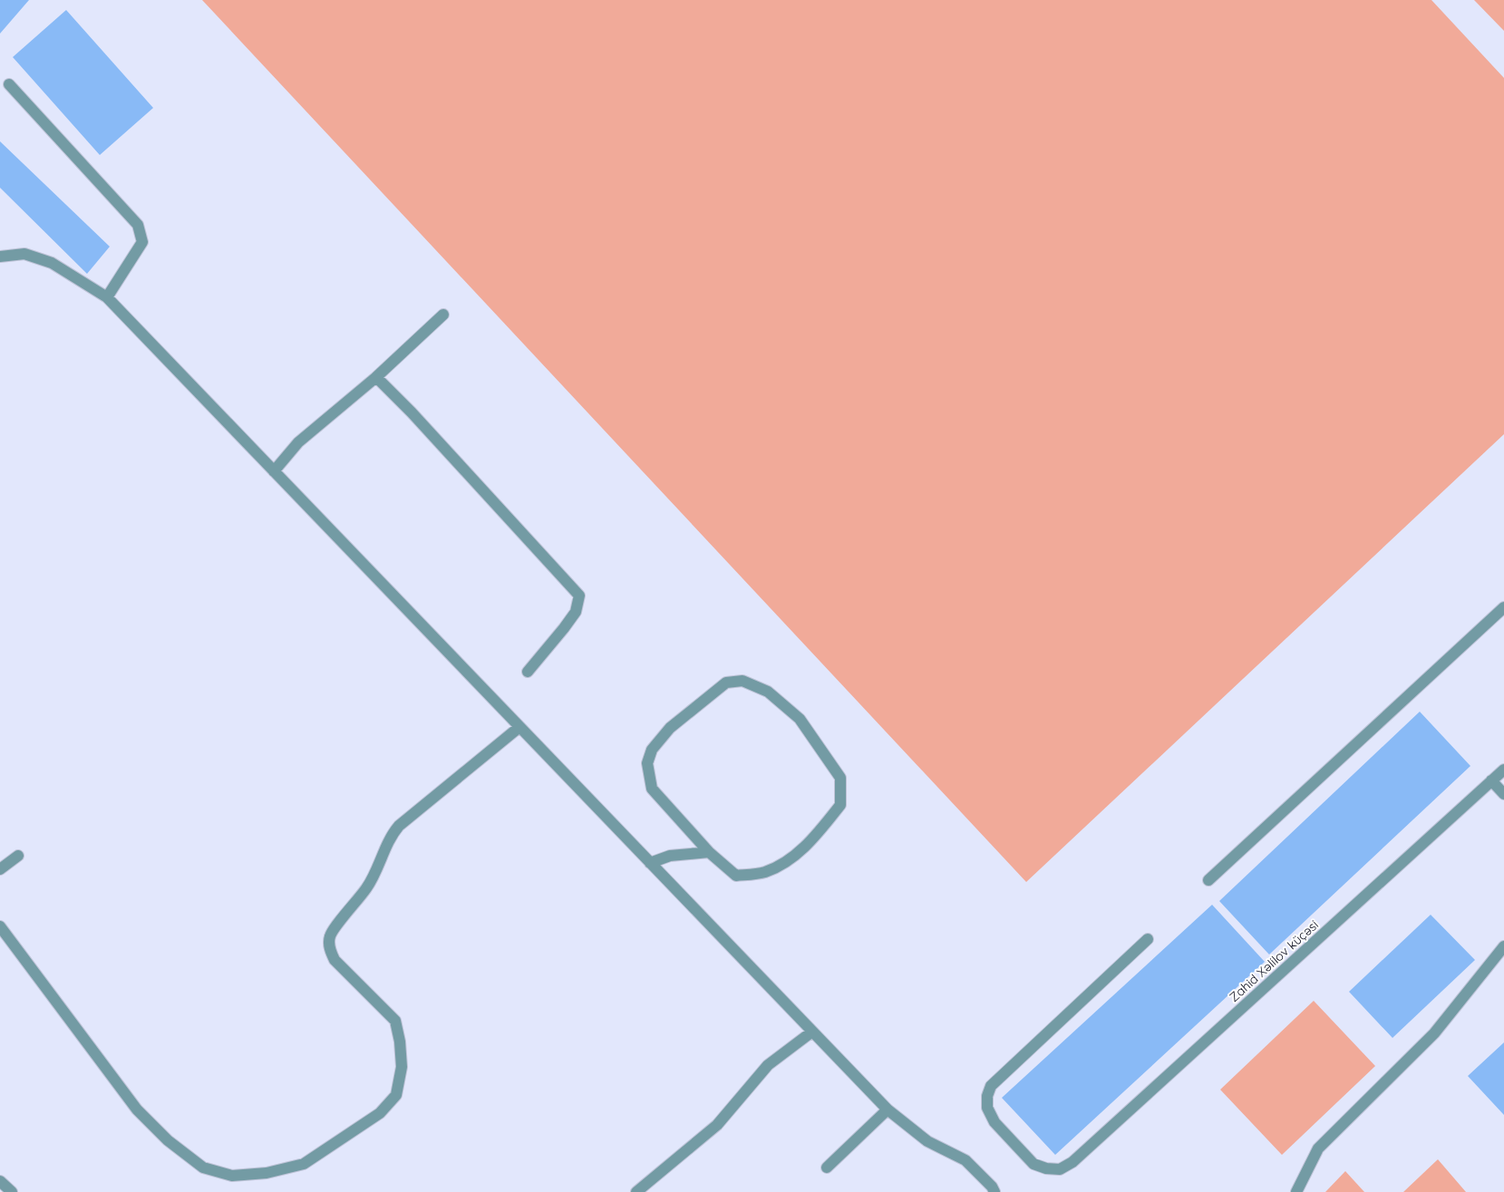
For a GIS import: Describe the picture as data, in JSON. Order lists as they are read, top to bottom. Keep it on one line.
{"streets":{"street":["Zahid Xəlilov küçəsi"]}}
